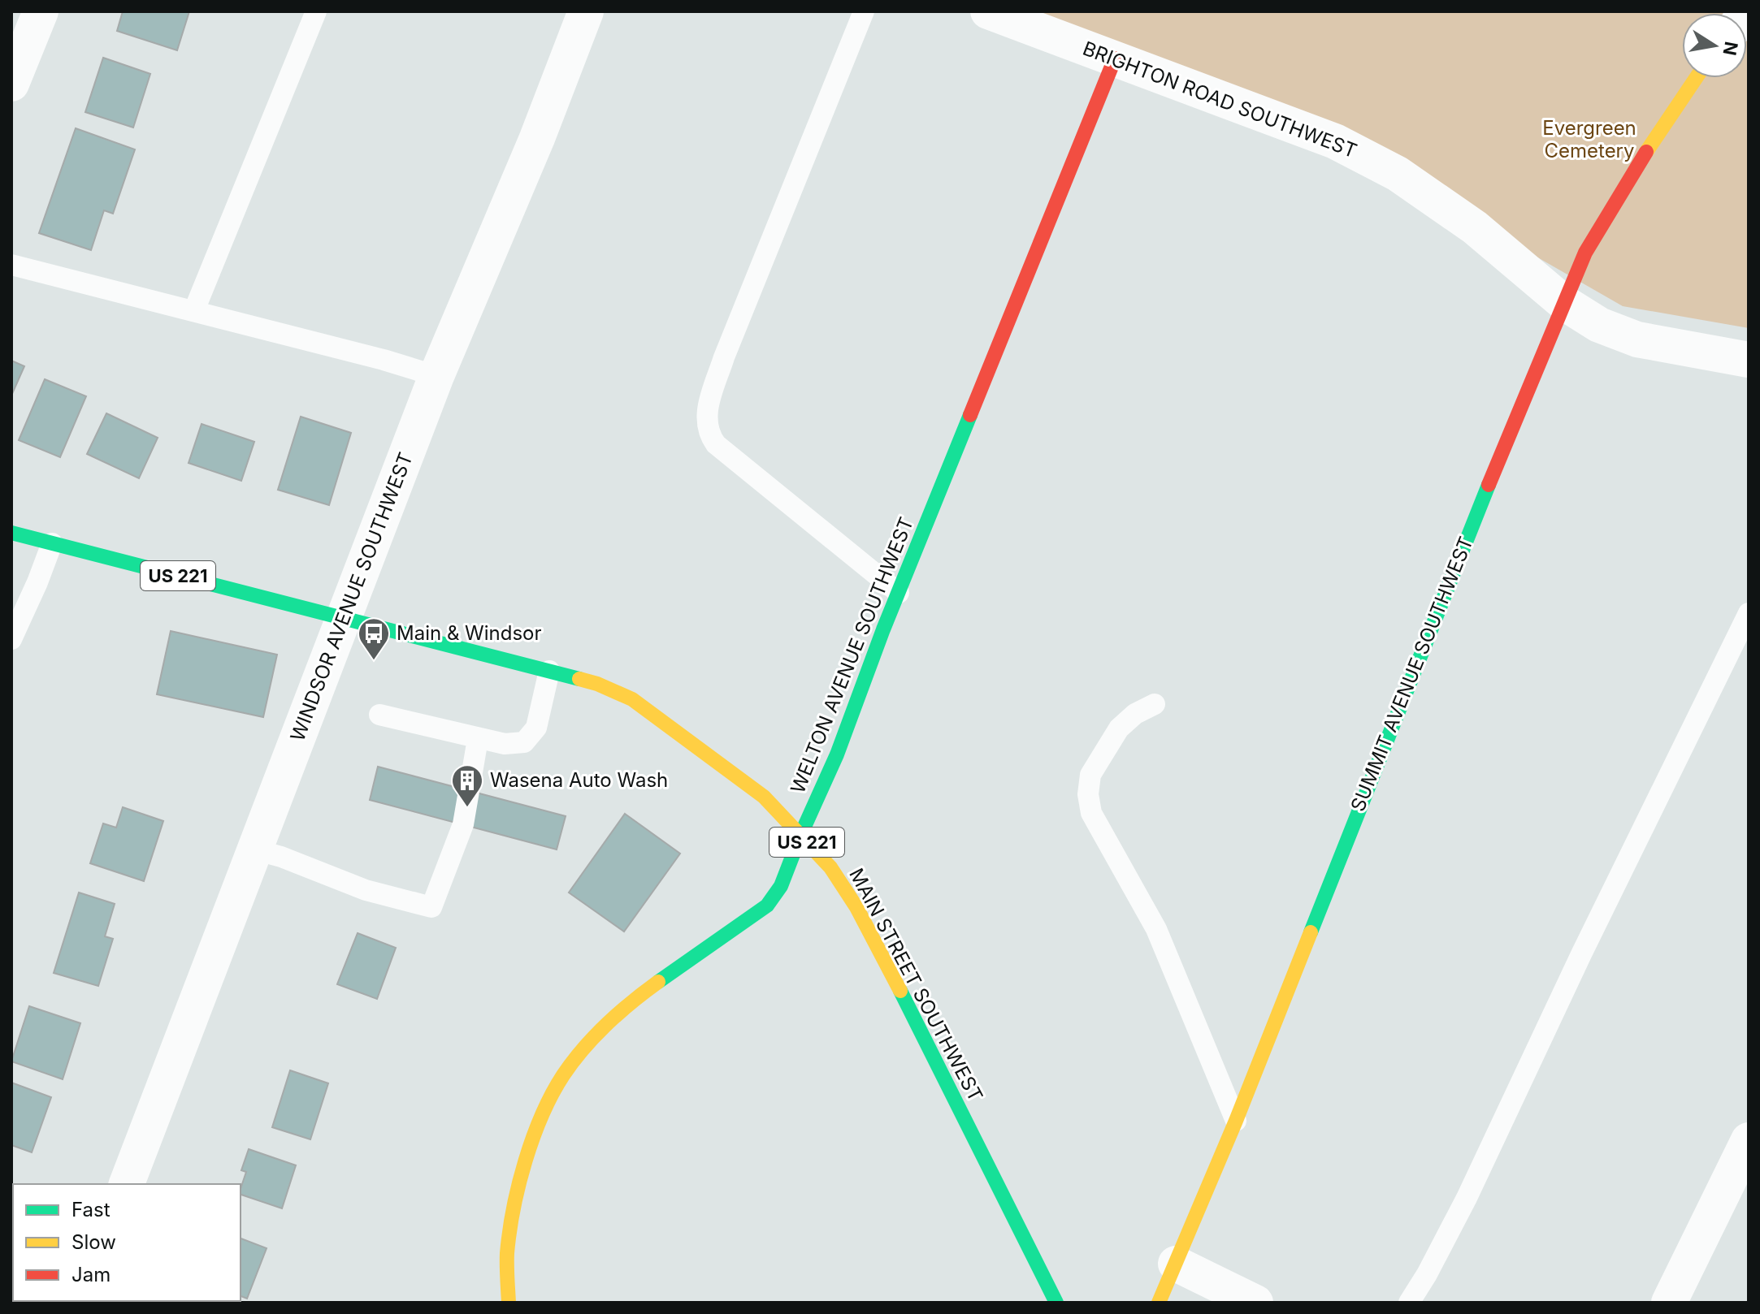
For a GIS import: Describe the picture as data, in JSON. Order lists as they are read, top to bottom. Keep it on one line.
{"streets":{"street":["BRIGHTON ROAD SOUTHWEST","US 221","WINDSOR AVENUE SOUTHWEST","WELTON AVENUE SOUTHWEST","SUMMIT AVENUE SOUTHWEST","MAIN STREET SOUTHWEST"]},"crossings":[["BRIGHTON ROAD SOUTHWEST","WELTON AVENUE SOUTHWEST"],["BRIGHTON ROAD SOUTHWEST","SUMMIT AVENUE SOUTHWEST"],["WINDSOR AVENUE SOUTHWEST","MAIN STREET SOUTHWEST"],["WELTON AVENUE SOUTHWEST","MAIN STREET SOUTHWEST"]],"parks":["Evergreen Cemetery"],"places":{"bus stop":["Main & Windsor"],"building":["Wasena Auto Wash"]},"legend":["Fast","Slow","Jam"],"north":"right"}
